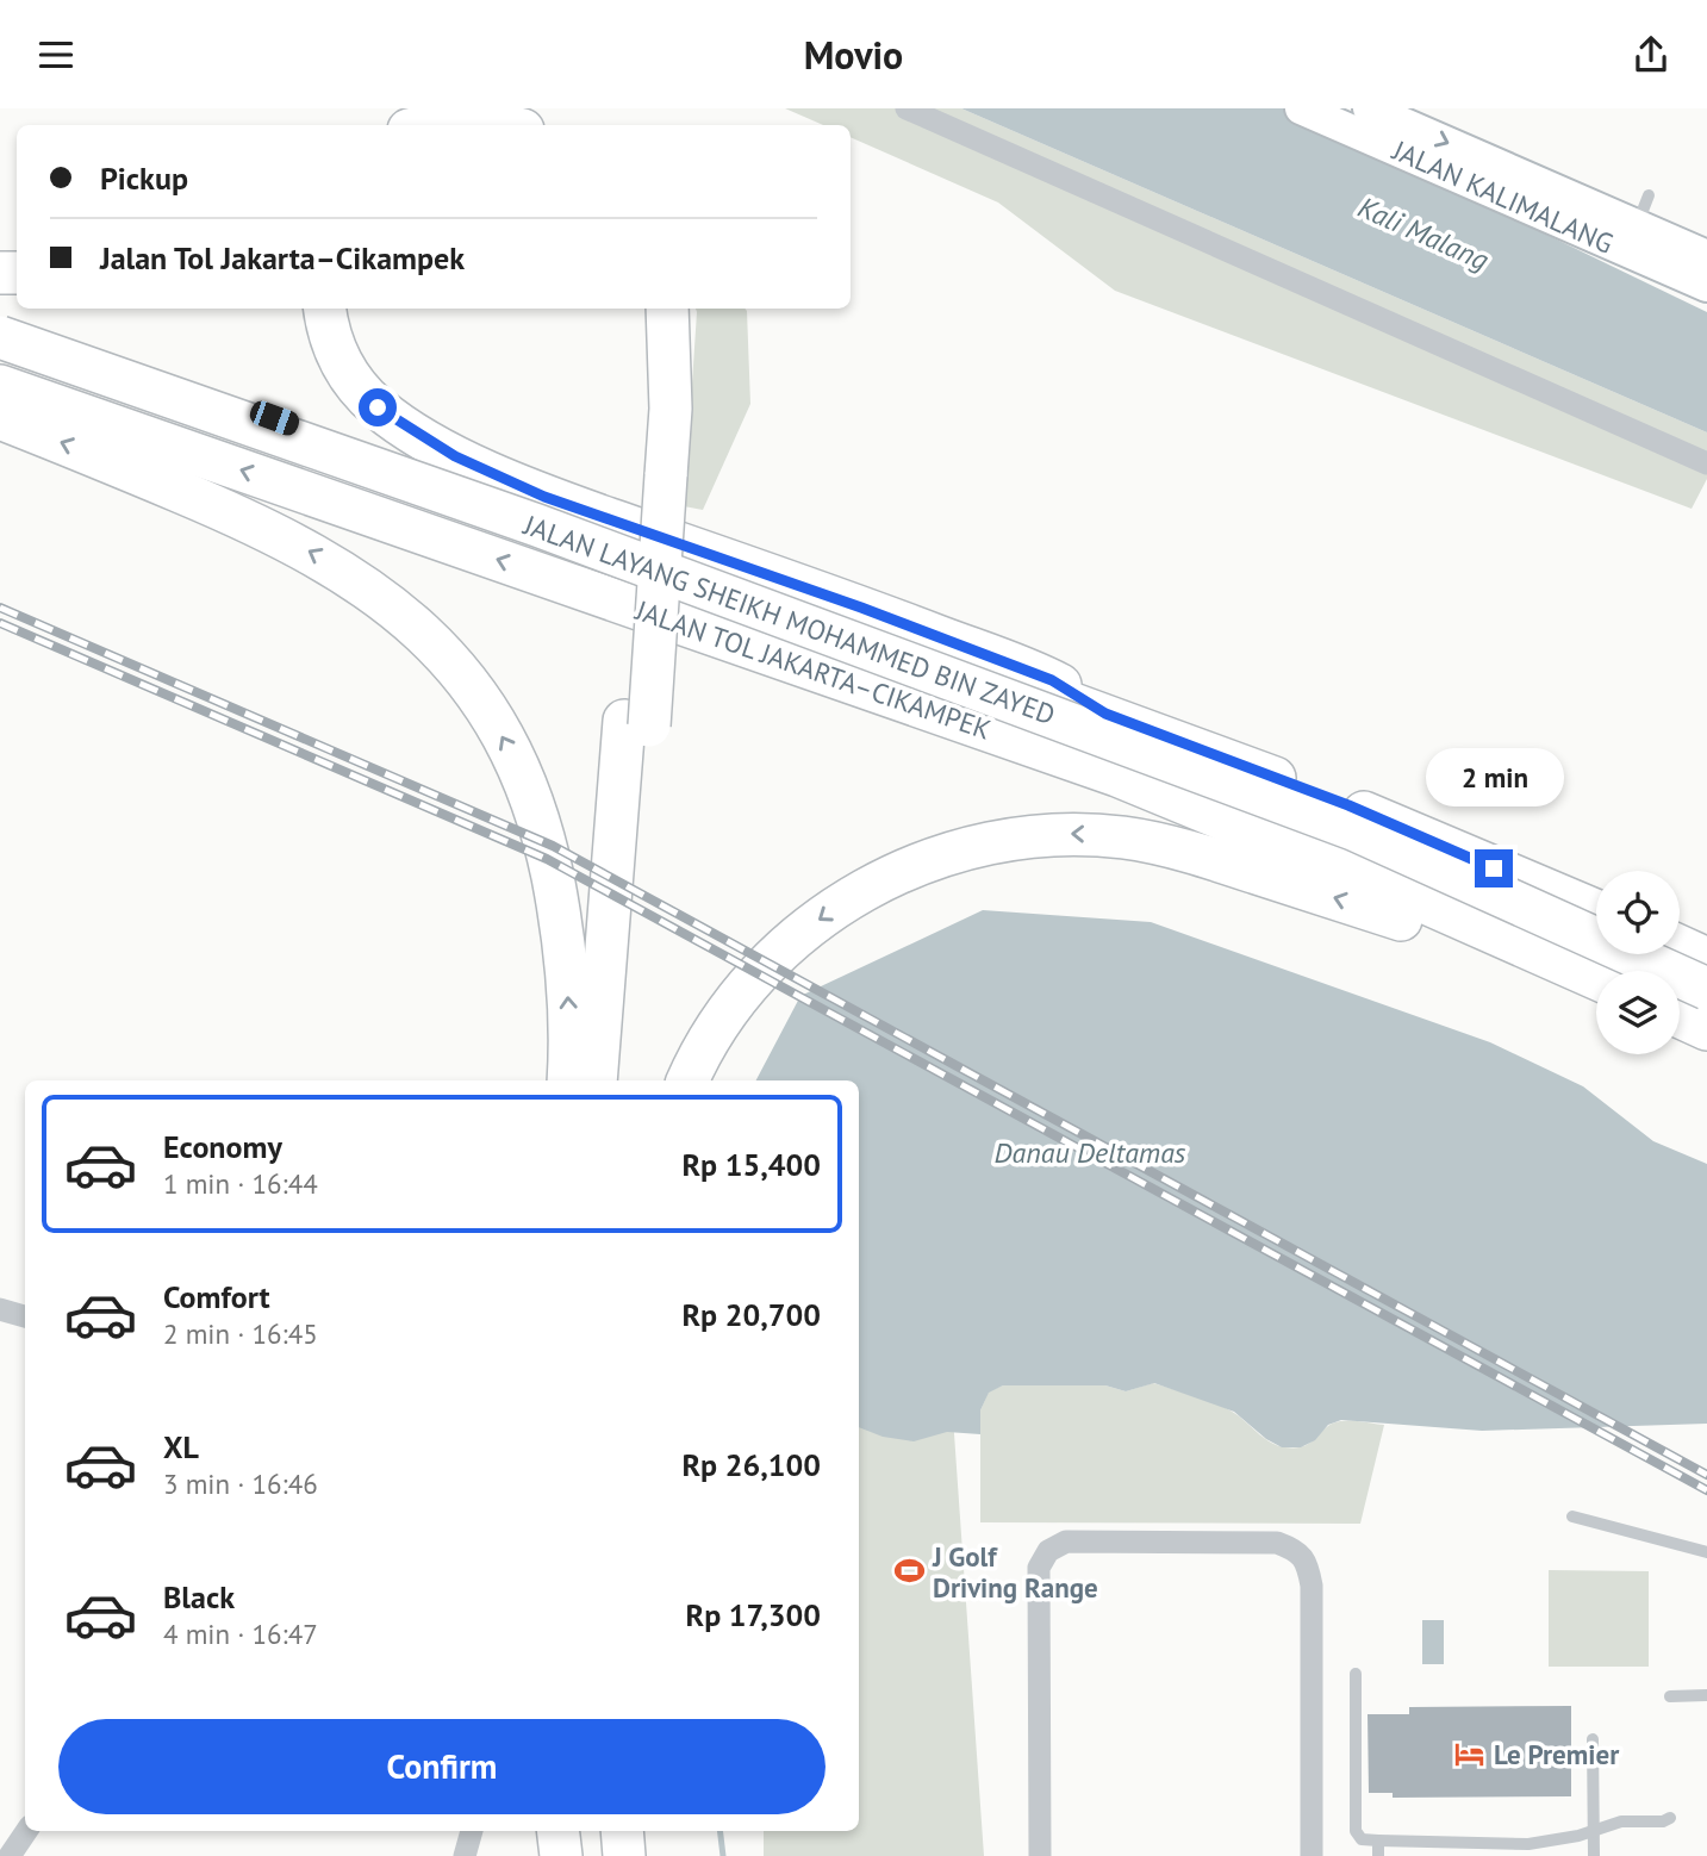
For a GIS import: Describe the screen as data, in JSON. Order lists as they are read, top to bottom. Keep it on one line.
{"streets":{"highway":["JALAN LAYANG SHEIKH MOHAMMED BIN ZAYED","JALAN TOL JAKARTA–CIKAMPEK"],"main road":["JALAN KALIMALANG"]},"water":["Kali Malang","Danau Deltamas"],"places":{"sports":["J Golf Driving Range"],"hotel":["Le Premier"]},"page":{"header":"Movio","banner":["Pickup","Jalan Tol Jakarta–Cikampek"],"bubble":"2 min","list":[{"name":"Economy","note":"1 min · 16:44","value":"Rp 15,400"},{"name":"Comfort","note":"2 min · 16:45","value":"Rp 20,700"},{"name":"XL","note":"3 min · 16:46","value":"Rp 26,100"},{"name":"Black","note":"4 min · 16:47","value":"Rp 17,300"}],"buttons":"Confirm"}}
